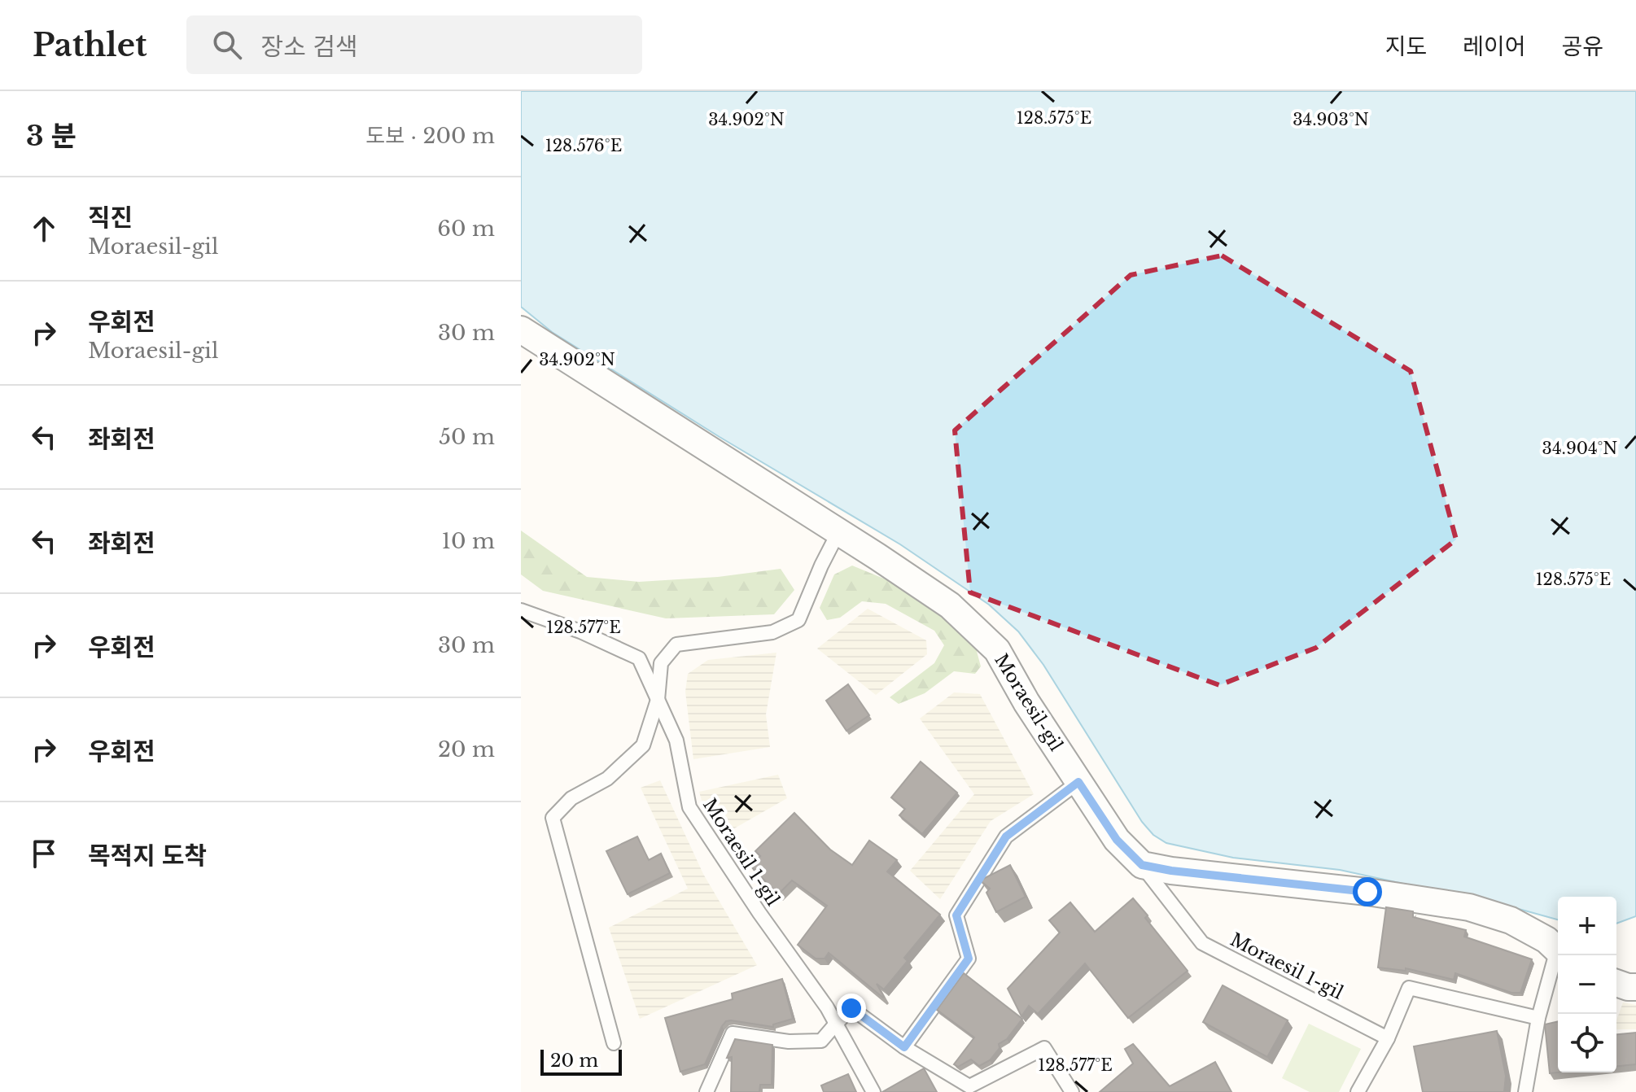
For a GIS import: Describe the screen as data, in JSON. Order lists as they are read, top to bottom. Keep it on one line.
{"streets":{"street":["Moraesil-gil"],"lane":["Moraesil 1-gil"]},"crossings":[["Moraesil-gil","Moraesil 1-gil"]],"scale_bar":"20 m","page":{"header":"Pathlet","search":"장소 검색","nav":["지도","레이어","공유"],"heading":["3 분","도보 · 200 m"],"list":[["직진","Moraesil-gil","60 m"],["우회전","Moraesil-gil","30 m"],["좌회전","50 m"],["좌회전","10 m"],["우회전","30 m"],["우회전","20 m"],"목적지 도착"],"map_buttons":["+","−"],"scale":"20 m"},"coordinates":["128.575°E","34.902°N","34.903°N","128.576°E","34.904°N","128.577°E"]}
